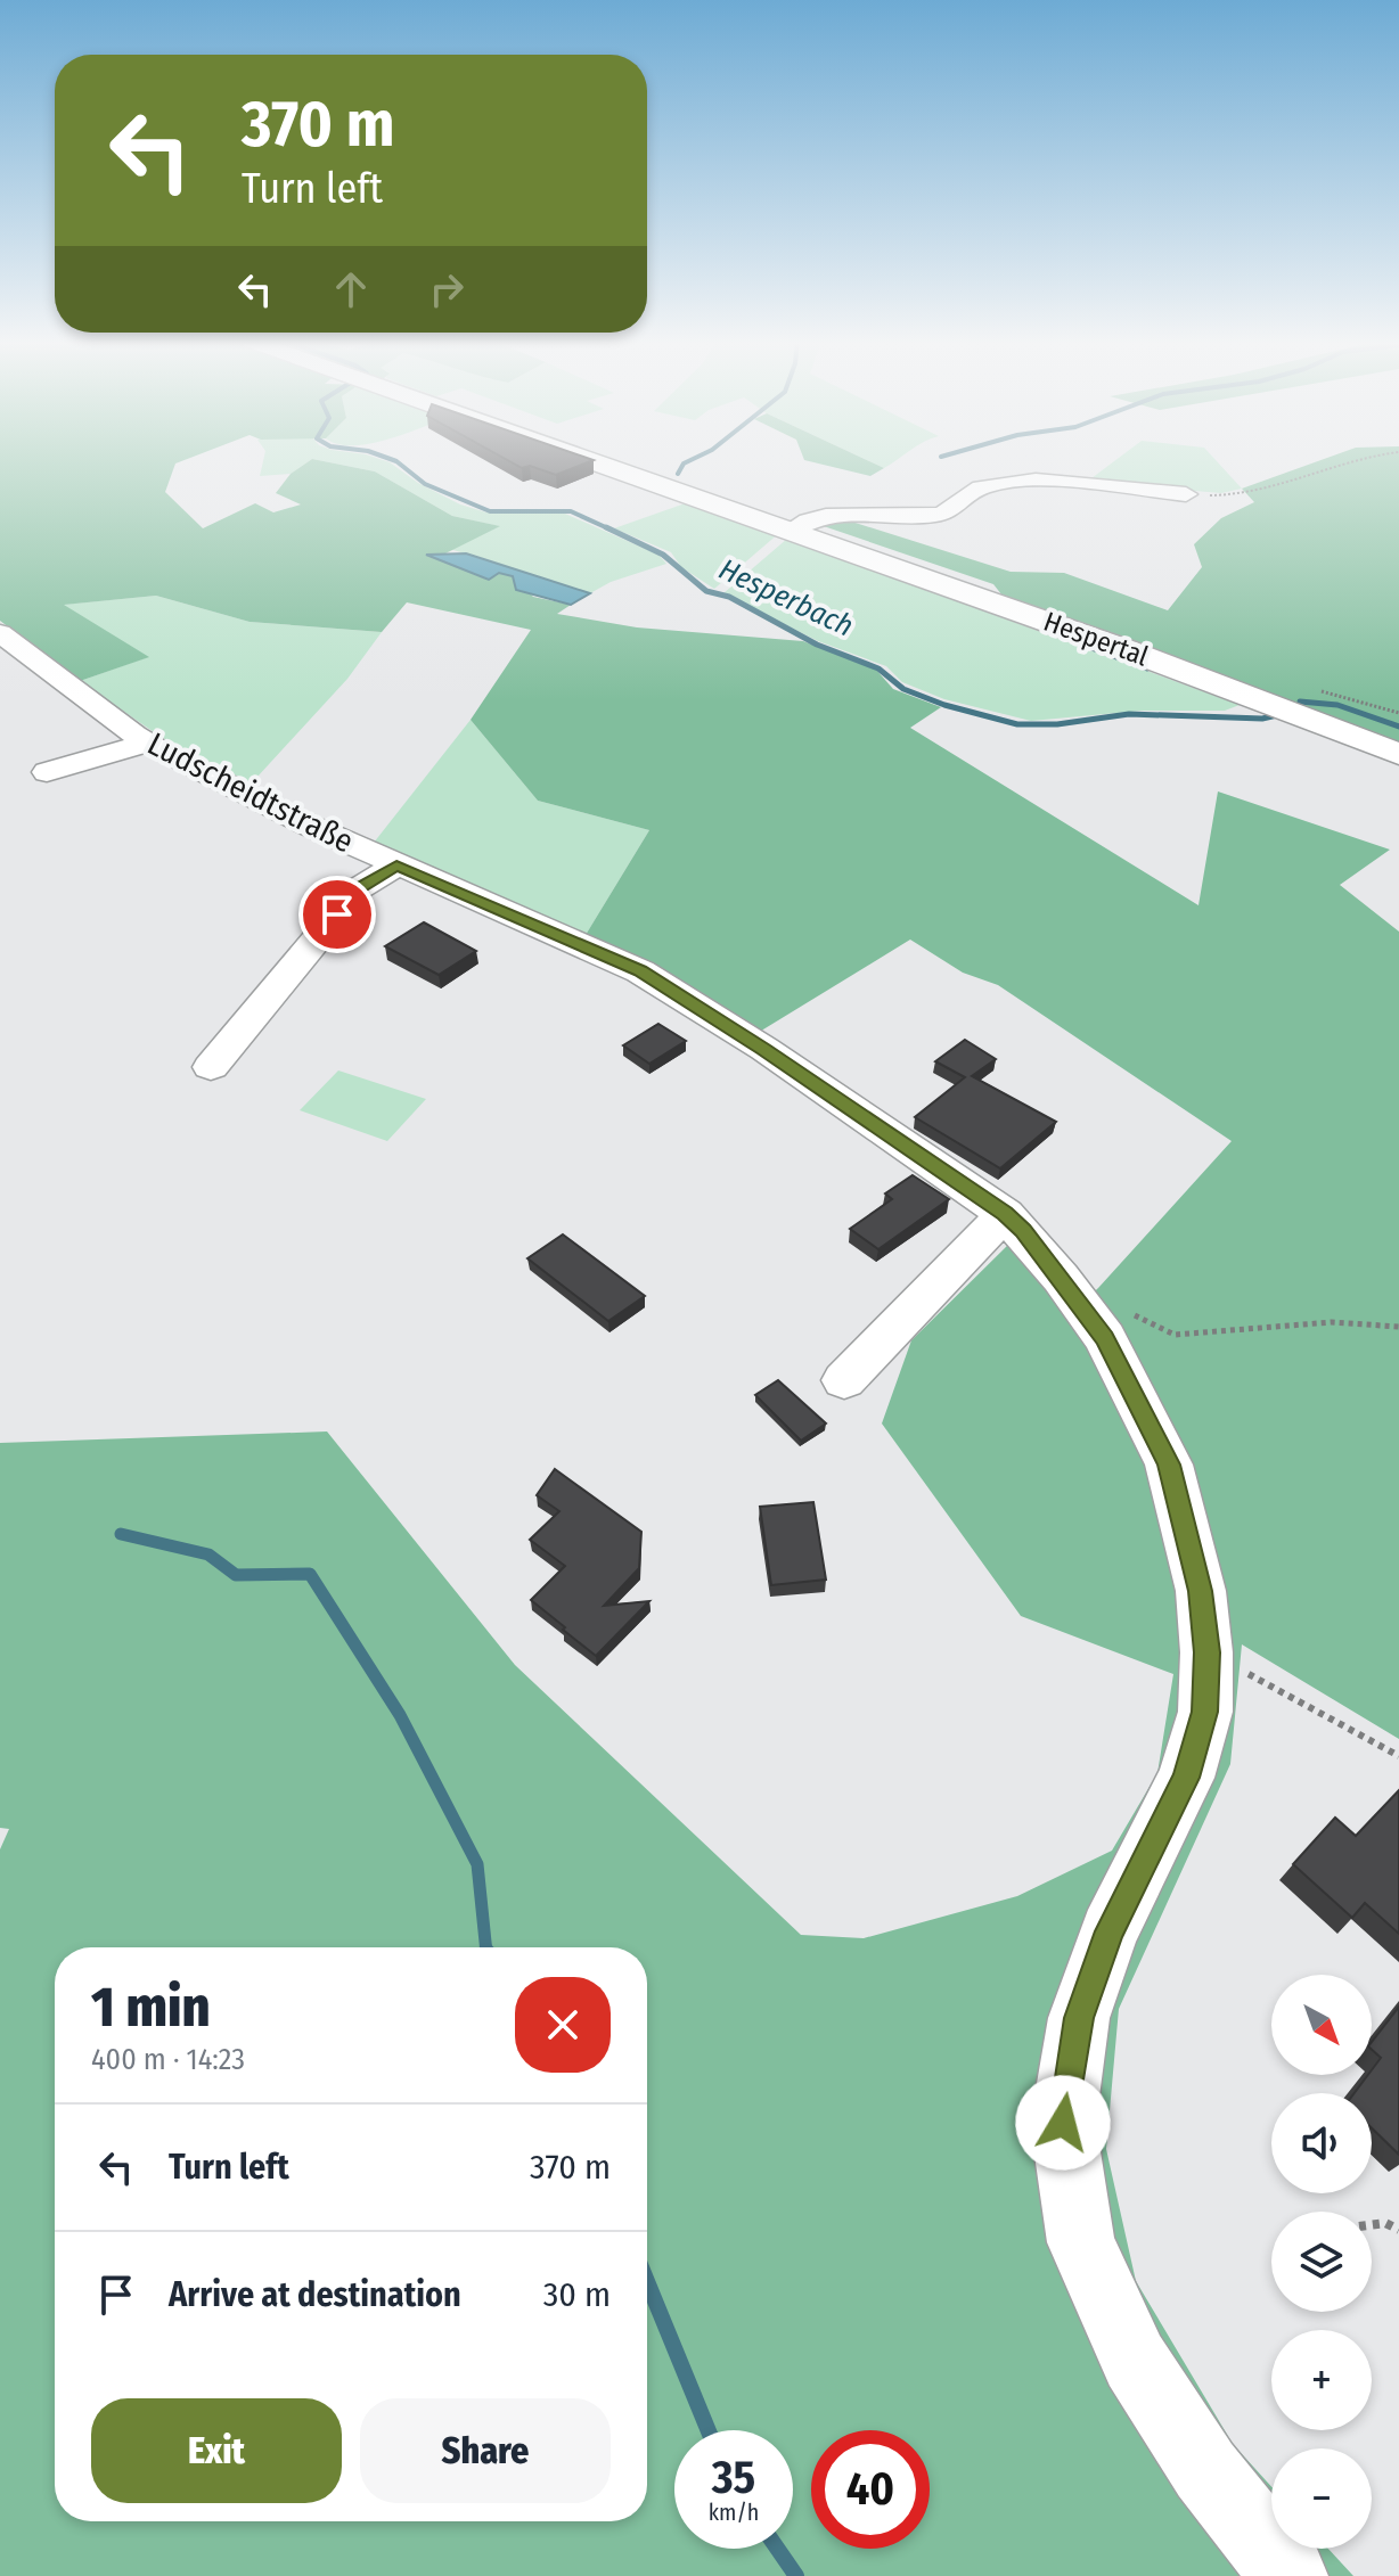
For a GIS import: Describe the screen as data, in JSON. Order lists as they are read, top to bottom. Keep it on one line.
{"streets":{"main road":["Hespertal"],"street":["Ludscheidtstraße"]},"water":["Hesperbach"],"north":"bottom right","page":{"turn":["370 m","Turn left"],"heading":["1 min","400 m · 14:23"],"map_buttons":["+","−"],"list":[{"name":"Turn left","value":"370 m"},{"name":"Arrive at destination","value":"30 m"}],"buttons":["Exit","Share"],"speed":"35 km/h","limit":"40"}}
